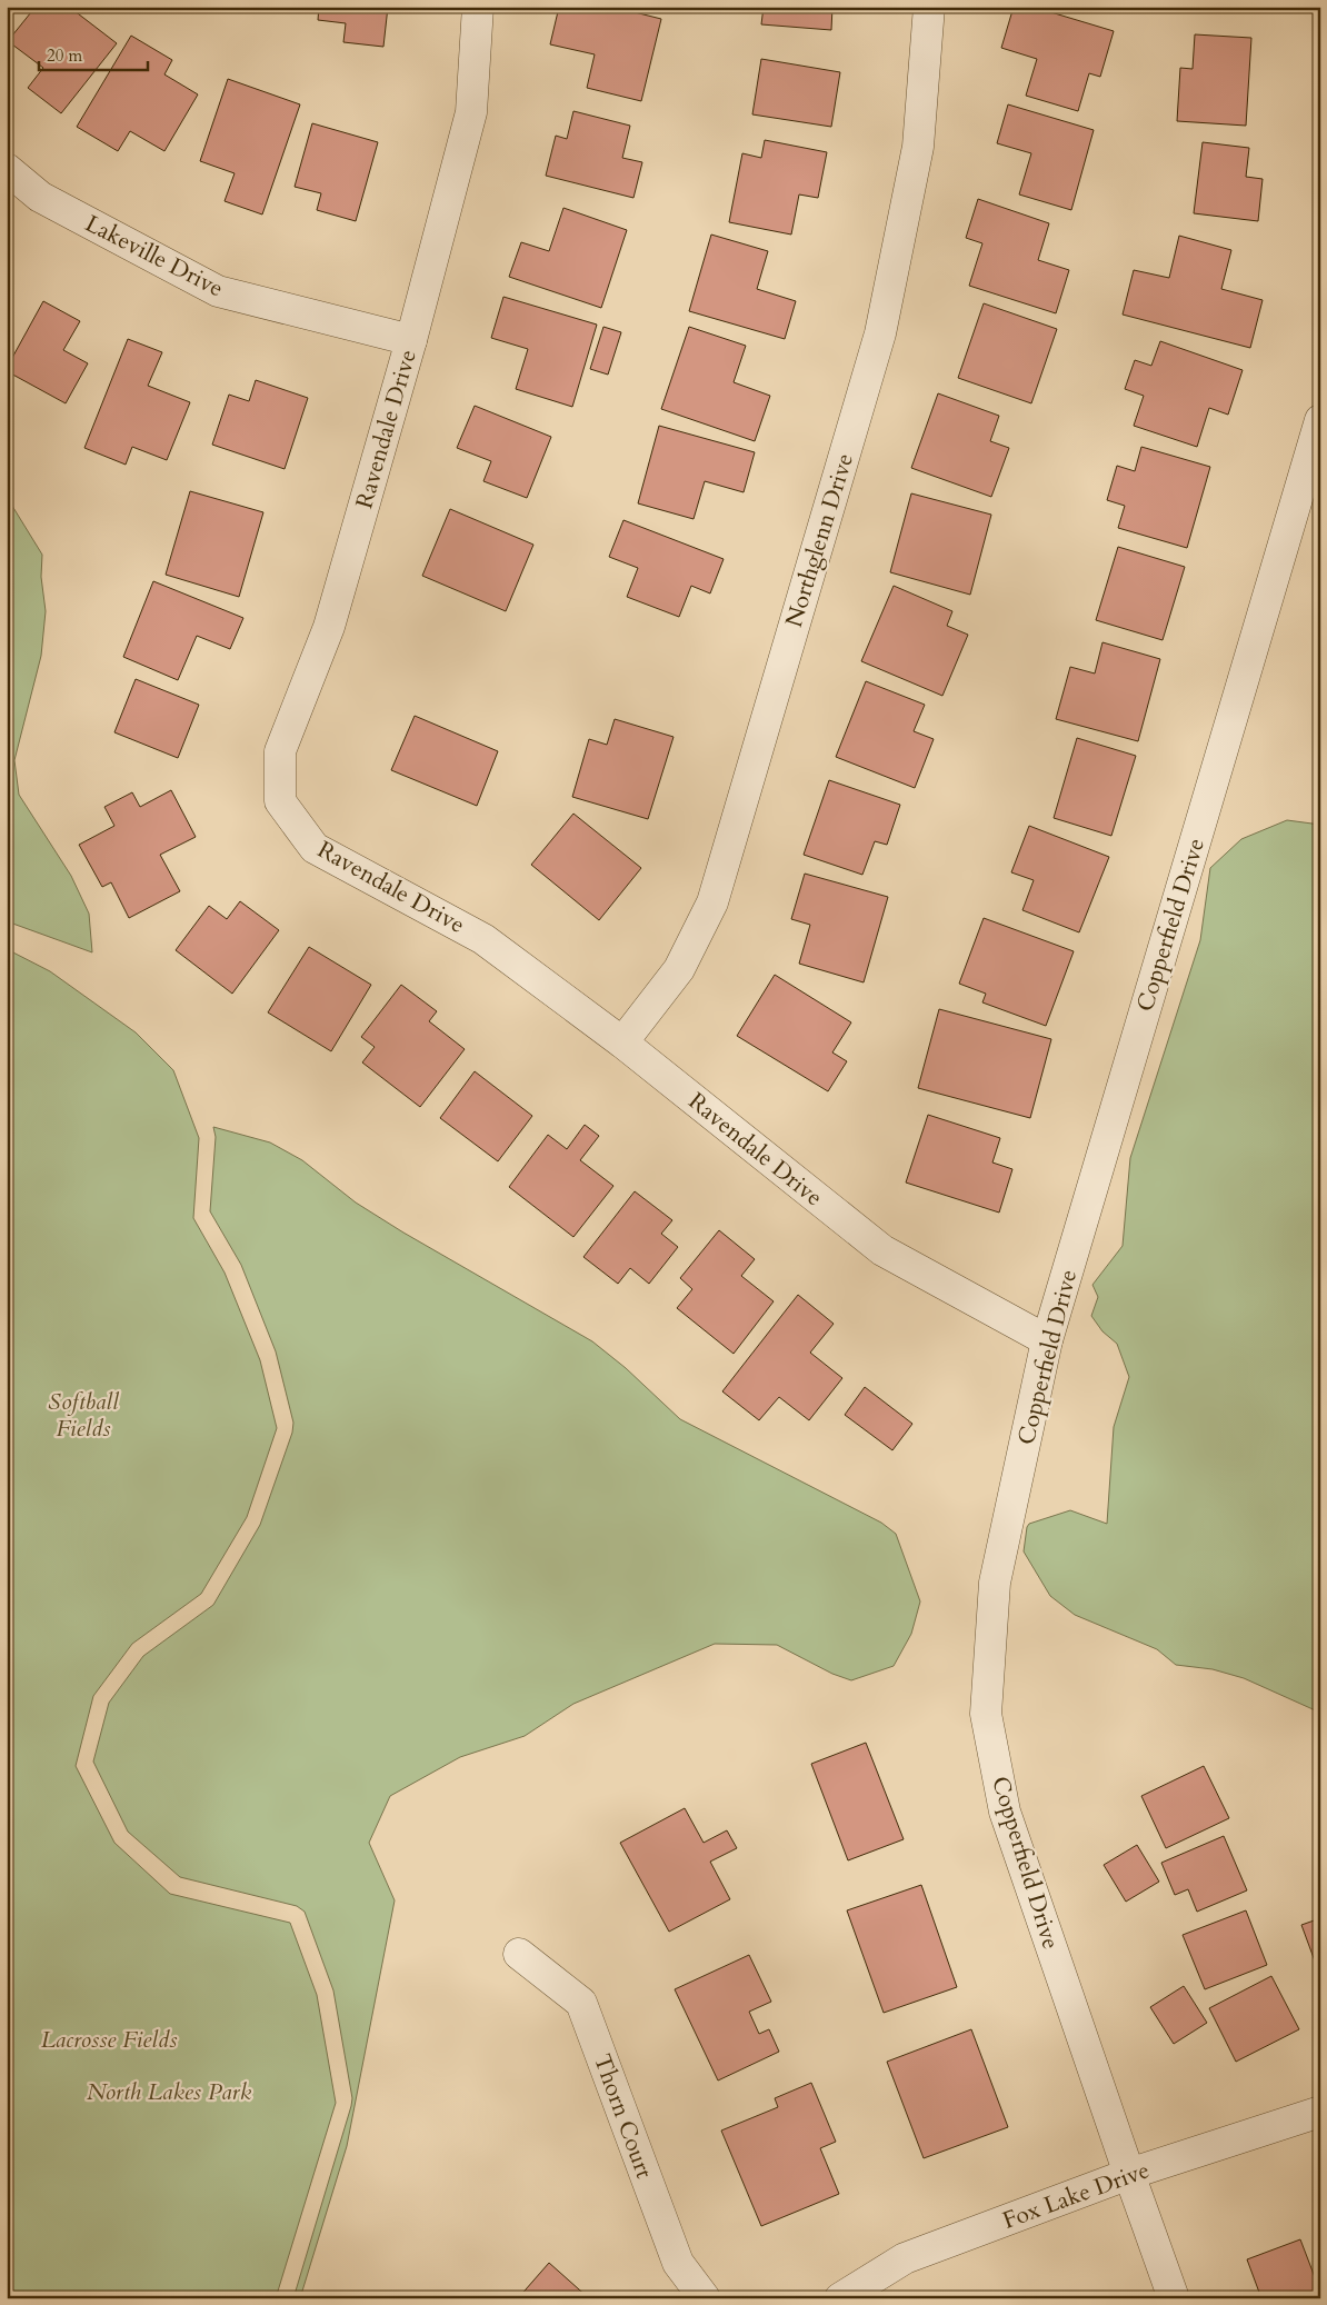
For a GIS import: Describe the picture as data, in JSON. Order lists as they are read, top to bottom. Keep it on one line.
{"streets":{"street":["Lakeville Drive","Ravendale Drive","Northglenn Drive","Copperfield Drive","Thorn Court","Fox Lake Drive"]},"crossings":[["Lakeville Drive","Ravendale Drive"],["Ravendale Drive","Northglenn Drive"],["Ravendale Drive","Copperfield Drive"],["Copperfield Drive","Fox Lake Drive"]],"parks":["Softball Fields","Lacrosse Fields","North Lakes Park"],"scale_bar":"20 m"}
